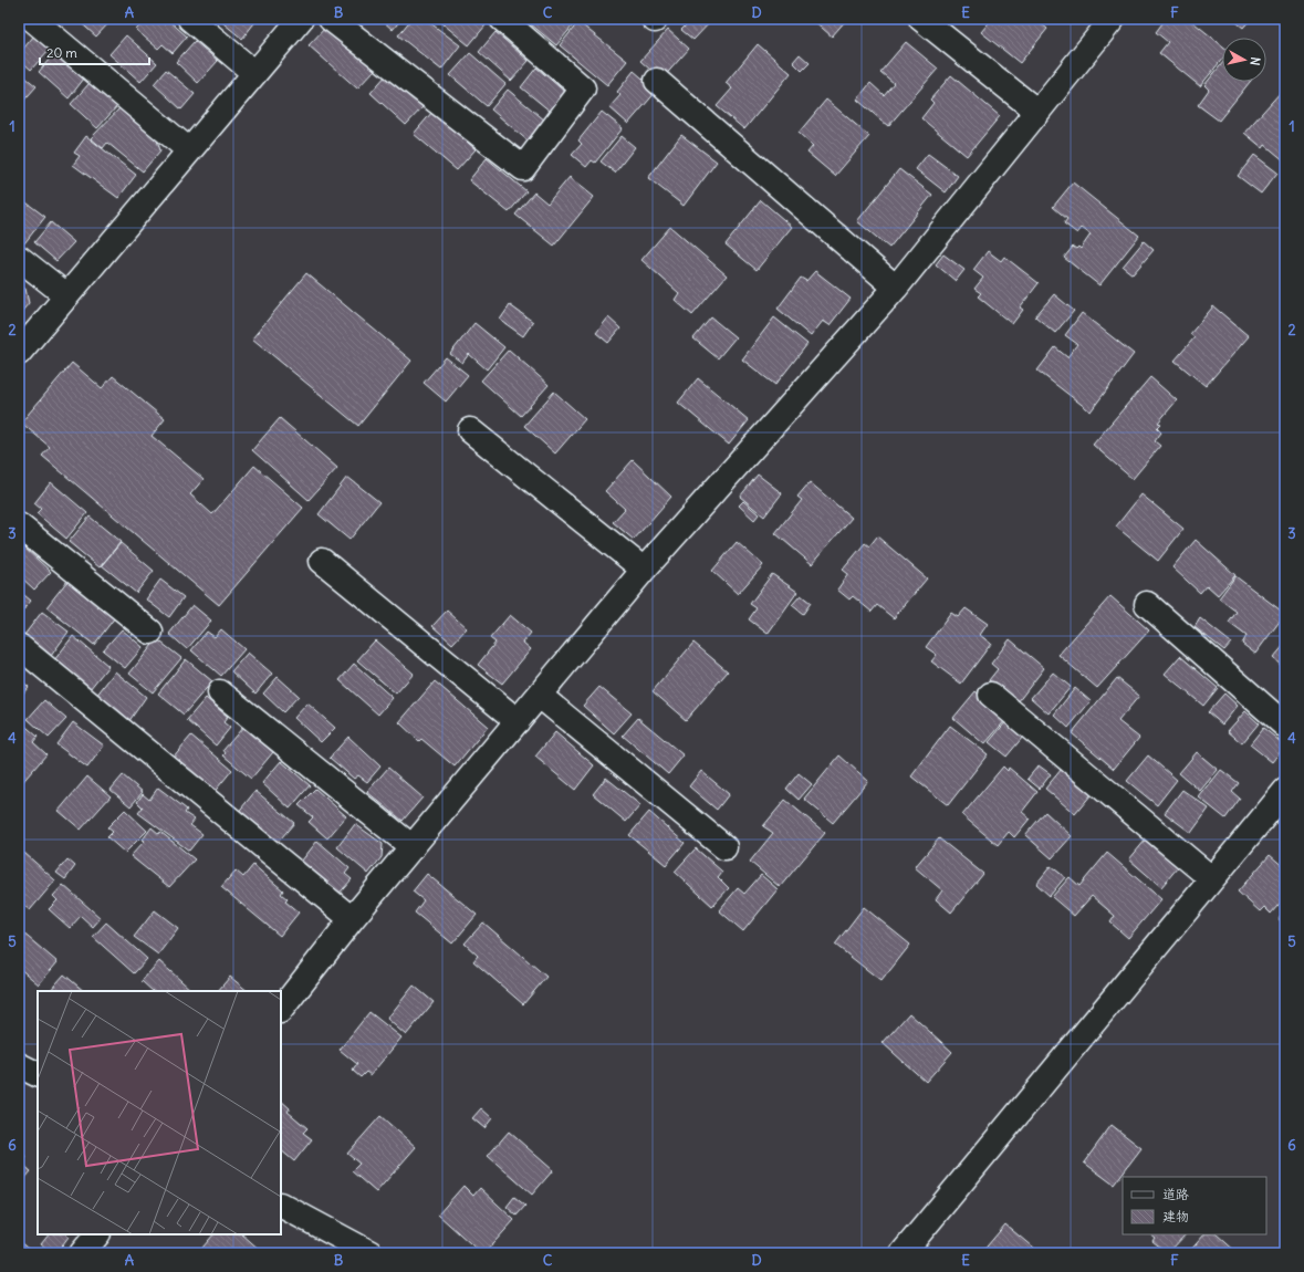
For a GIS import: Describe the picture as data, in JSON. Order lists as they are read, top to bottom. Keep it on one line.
{"legend":["道路","建物"],"scale_bar":"20 m","north":"right","grid":{"columns":["A","B","C","D","E","F"],"rows":["1","2","3","4","5","6"]}}
